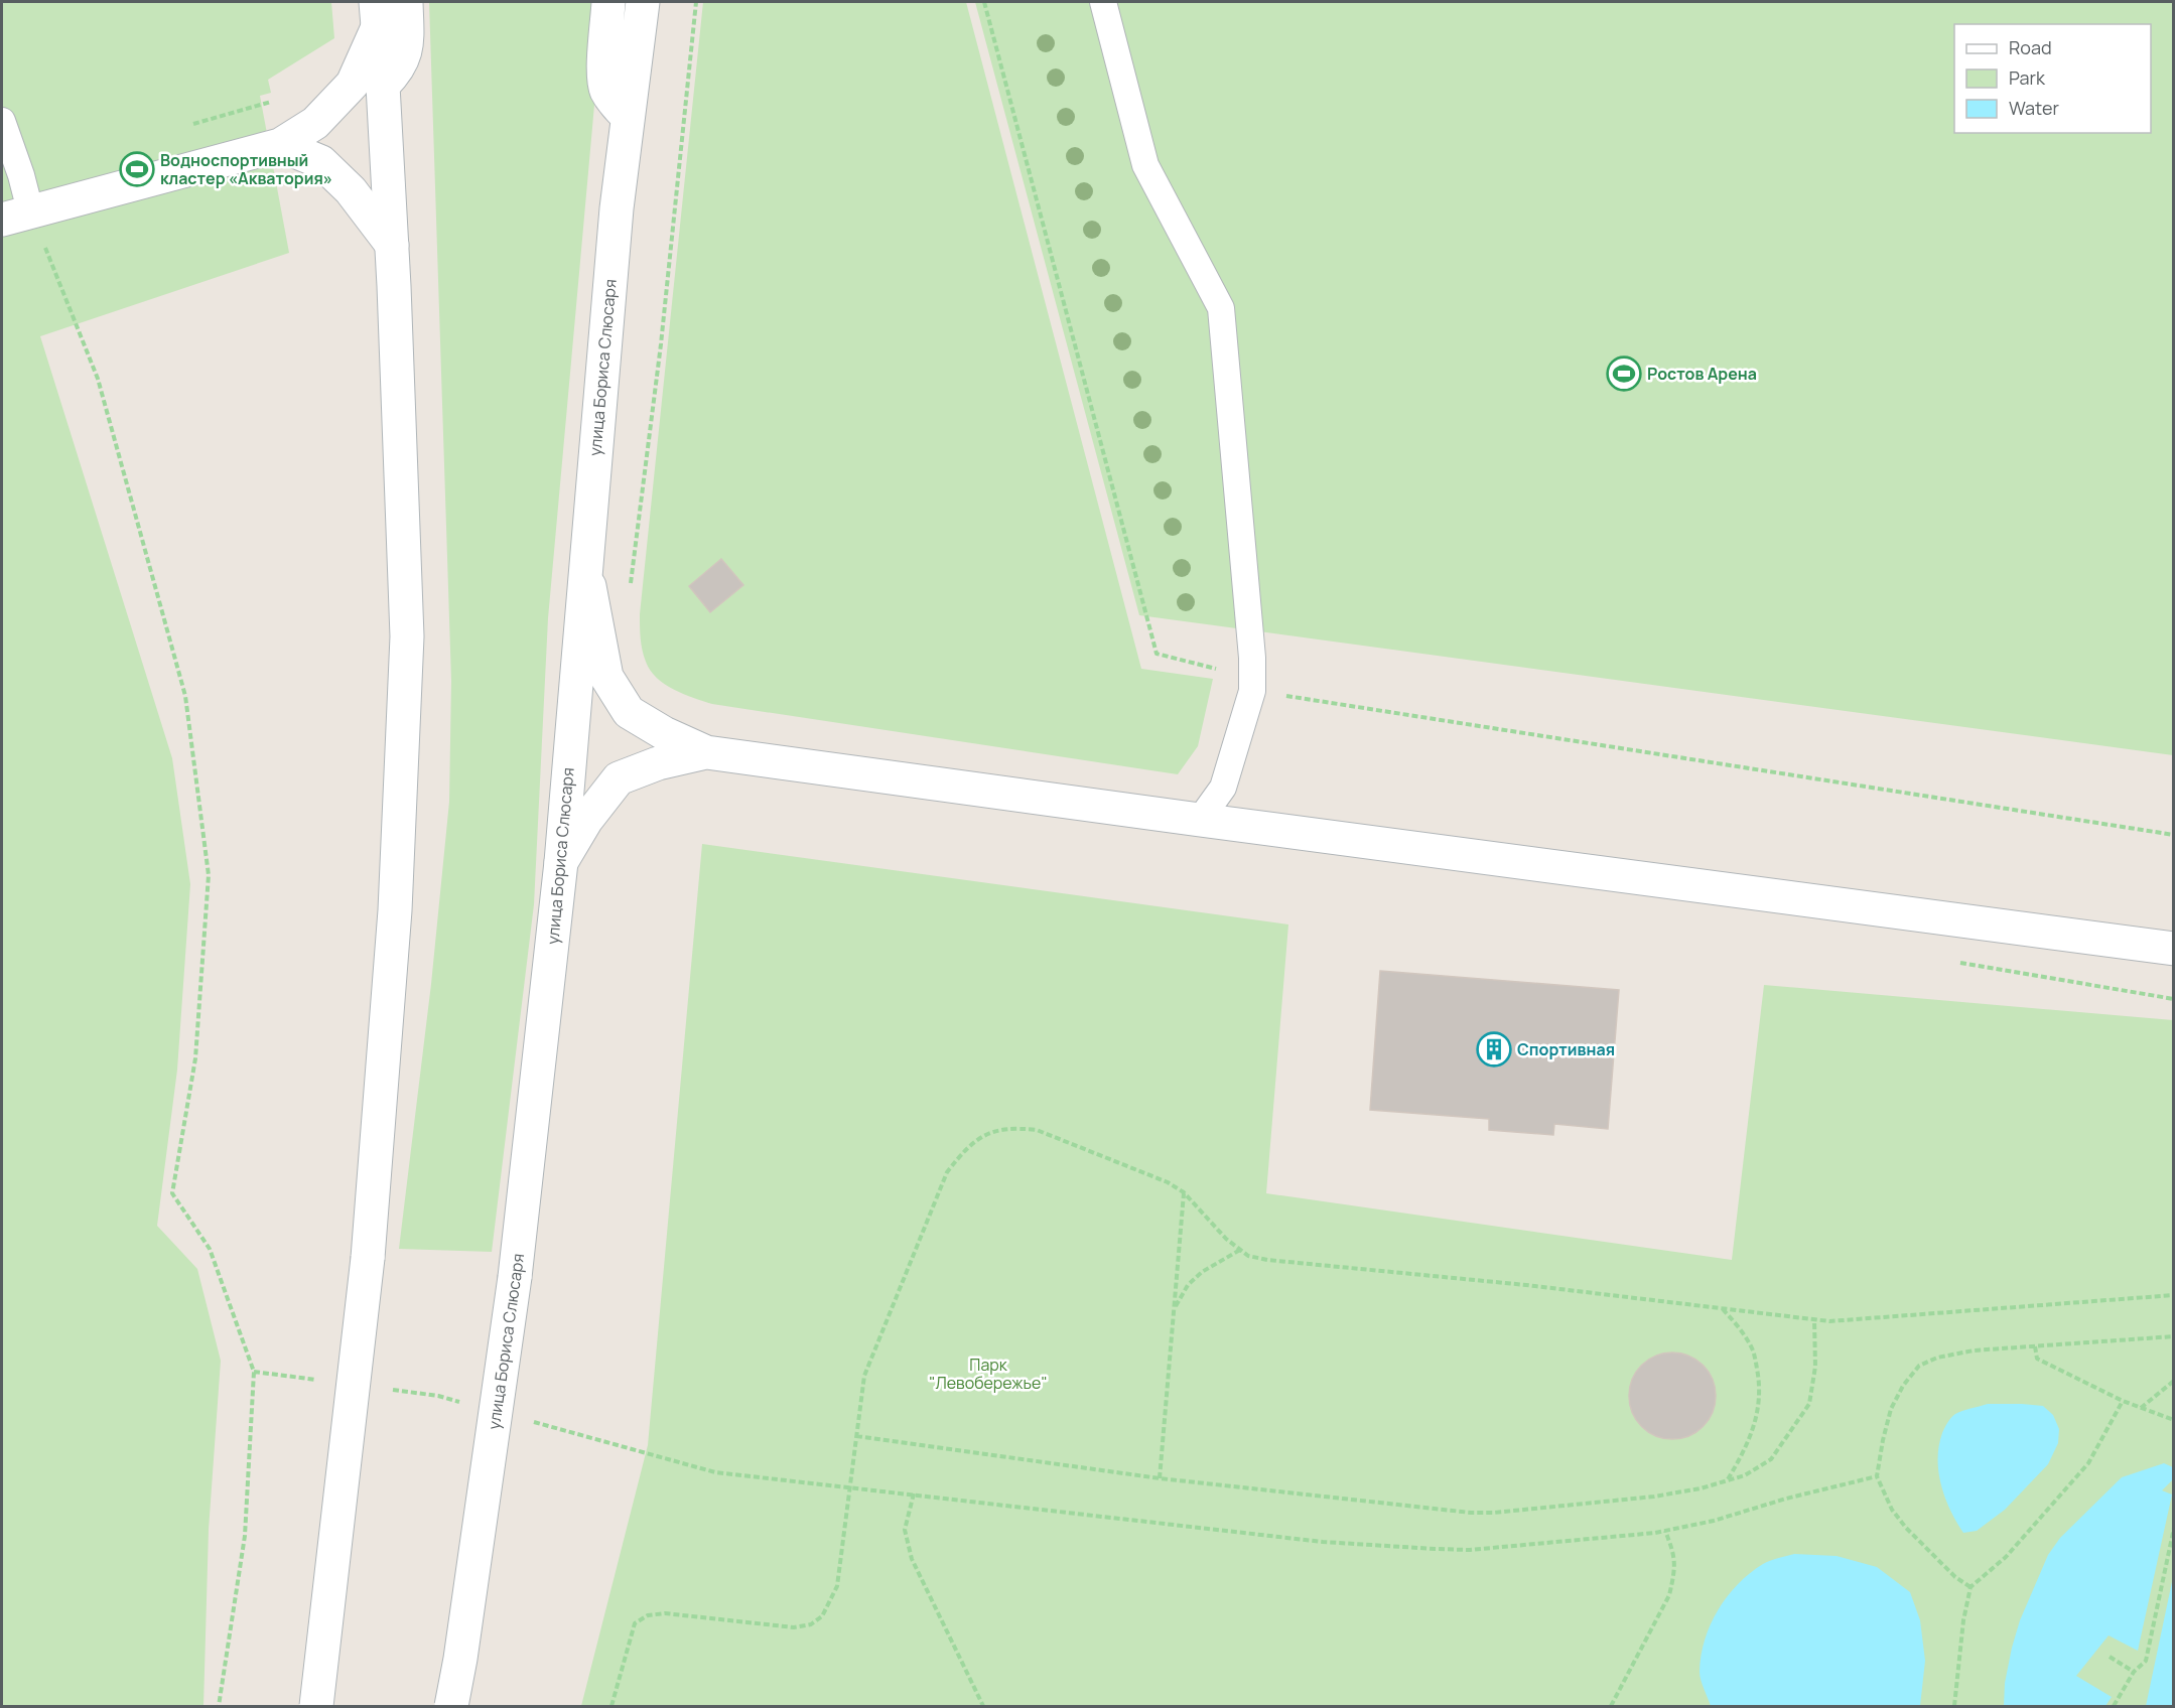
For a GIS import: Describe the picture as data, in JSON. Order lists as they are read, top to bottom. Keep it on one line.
{"streets":{"main road":["улица Бориса Слюсаря"]},"parks":["Парк \"Левобережье\""],"places":{"sports":["Водноспортивный кластер «Акватория»","Ростов Арена"],"building":["Спортивная"]},"legend":["Road","Park","Water"]}
